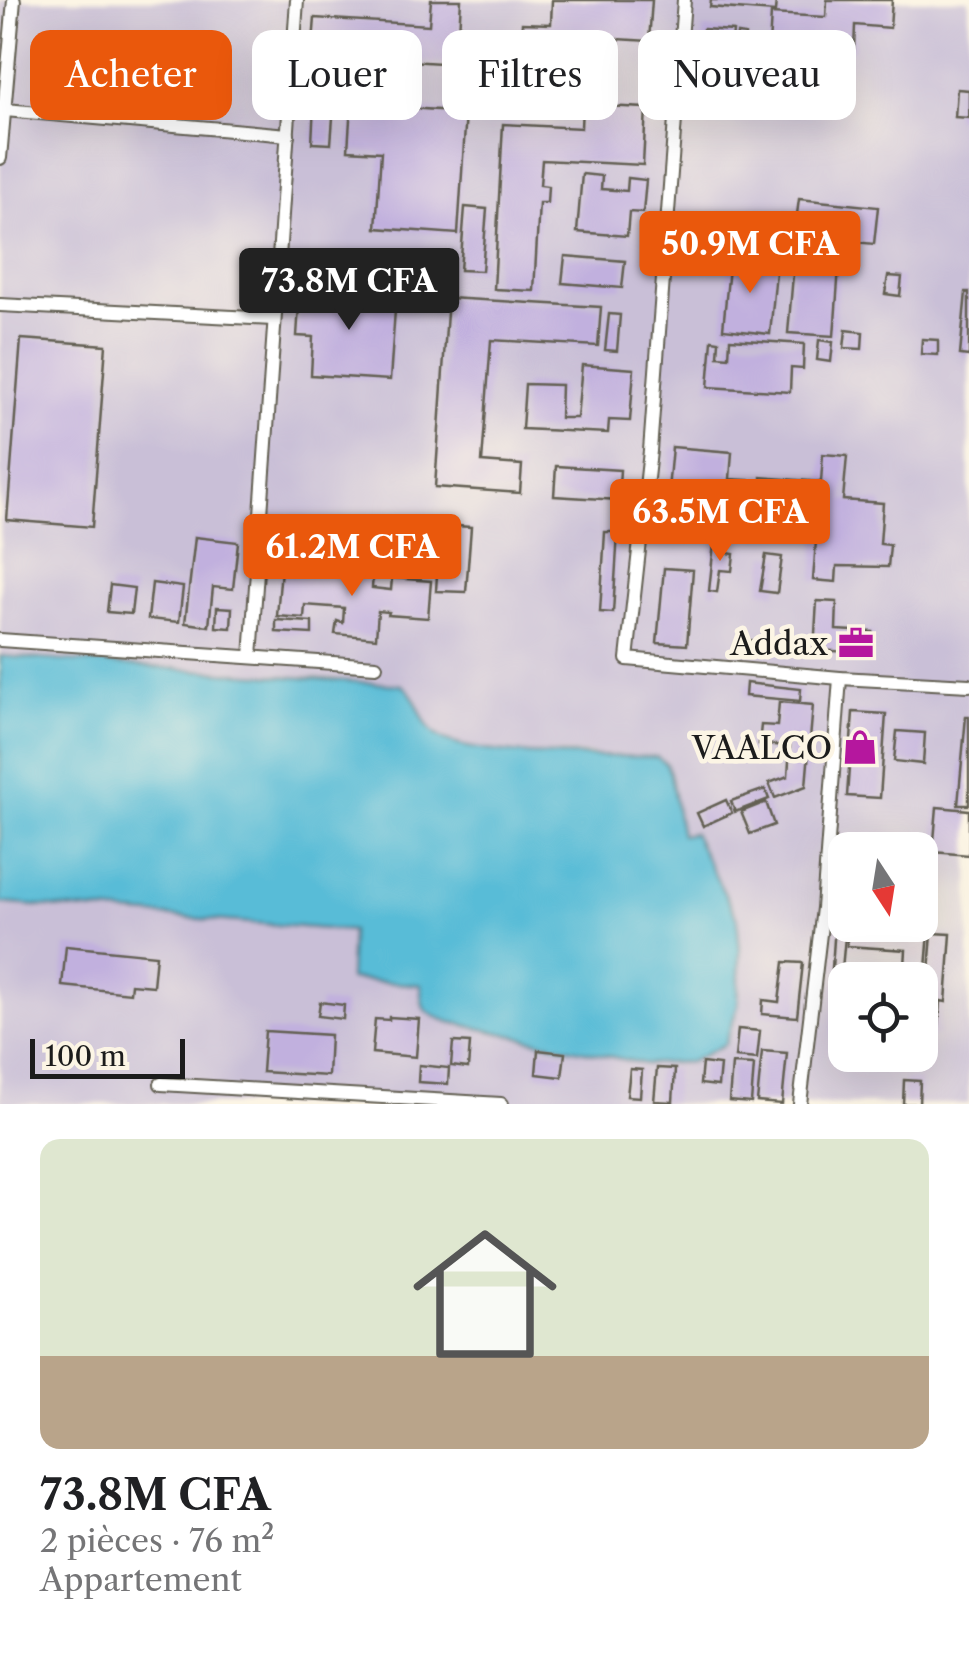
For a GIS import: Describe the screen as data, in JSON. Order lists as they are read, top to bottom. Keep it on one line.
{"places":{"office":["Addax"],"shop":["VAALCO"]},"scale_bar":"100 m","north":"bottom","page":{"chip":["Acheter","Louer","Filtres","Nouveau"],"price":["50.9M CFA","73.8M CFA","63.5M CFA","61.2M CFA"],"scale":"100 m","list":[{"name":"73.8M CFA","note":"2 pièces · 76 m² · Appartement"}]}}
